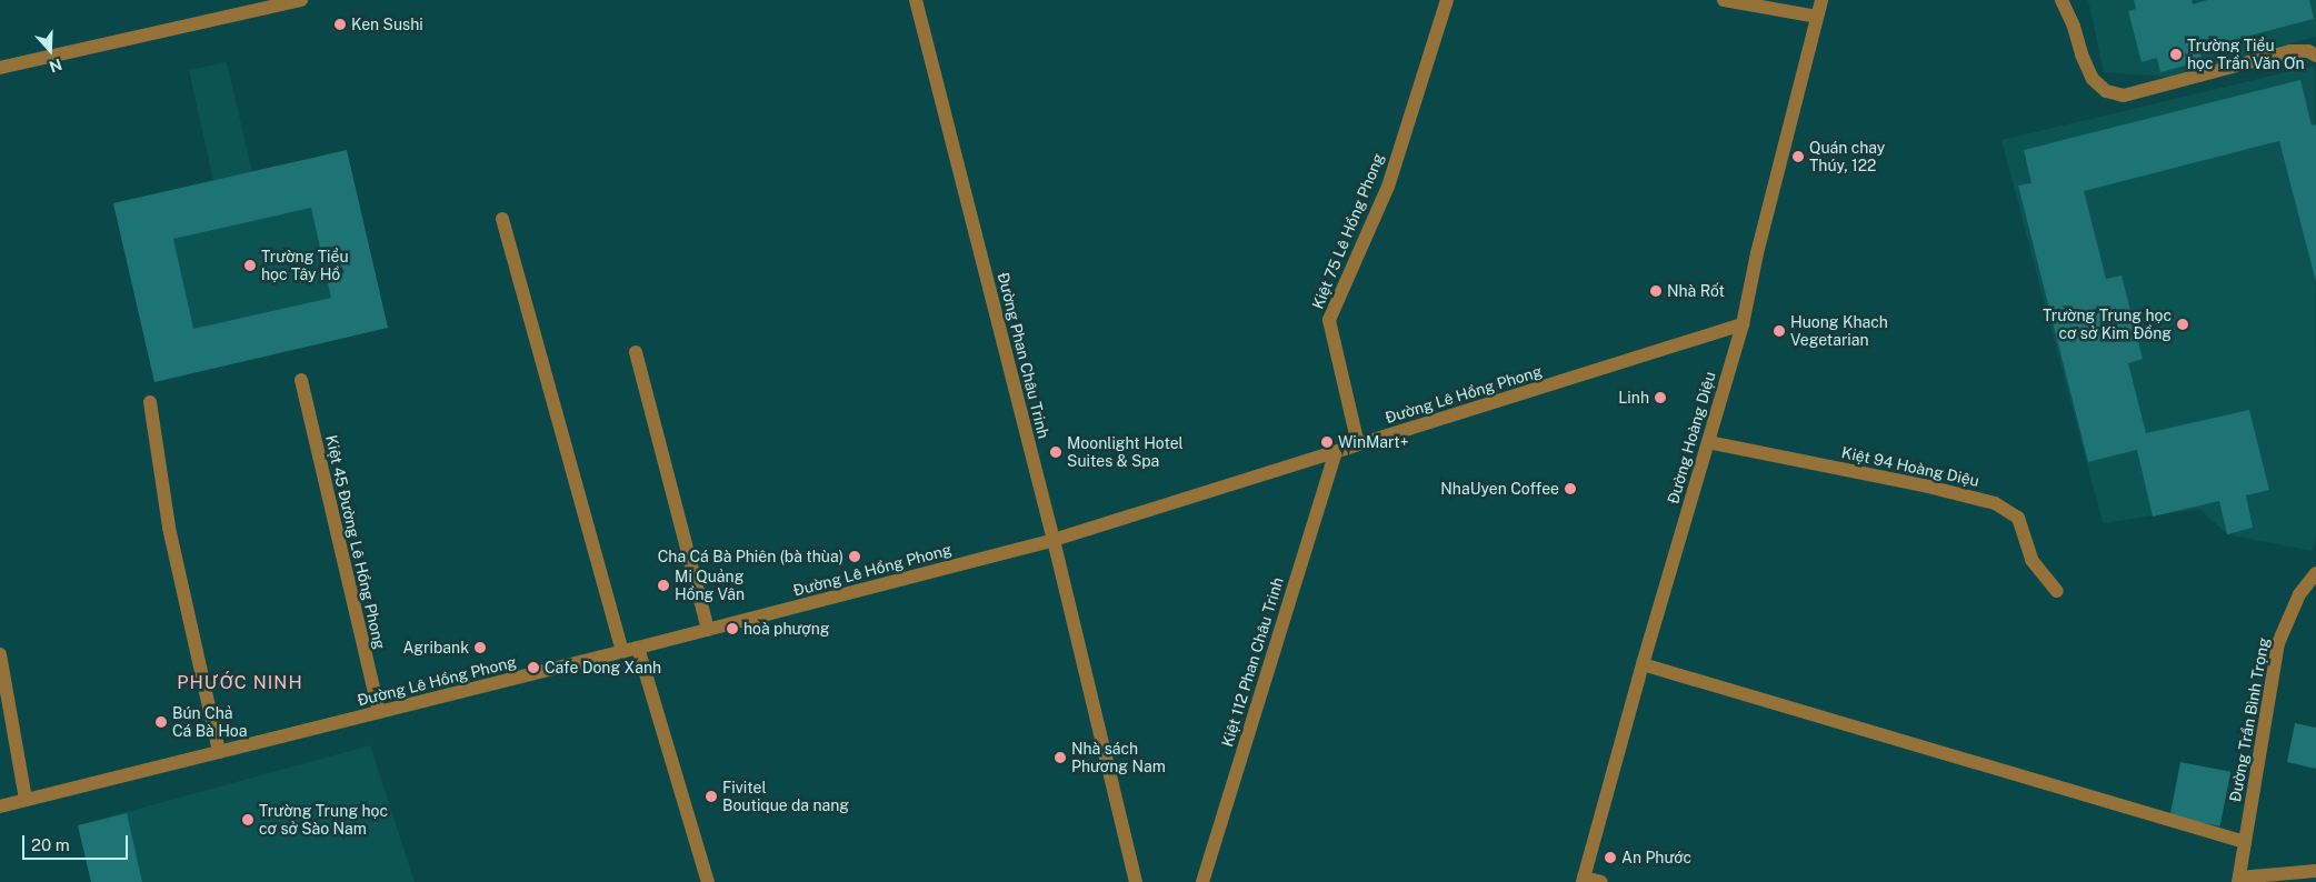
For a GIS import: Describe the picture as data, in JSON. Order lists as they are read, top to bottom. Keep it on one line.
{"streets":{"street":["Kiệt 75 Lê Hồng Phong","Đường Phan Châu Trinh","Đường Lê Hồng Phong","Đường Hoàng Diệu","Kiệt 94 Hoàng Diệu","Kiệt 45 Đường Lê Hồng Phong","Kiệt 112 Phan Châu Trinh","Đường Trần Bình Trọng"]},"crossings":[["Kiệt 75 Lê Hồng Phong","Đường Lê Hồng Phong"],["Đường Phan Châu Trinh","Đường Lê Hồng Phong"],["Đường Lê Hồng Phong","Đường Hoàng Diệu"],["Đường Lê Hồng Phong","Kiệt 45 Đường Lê Hồng Phong"],["Đường Lê Hồng Phong","Kiệt 112 Phan Châu Trinh"],["Đường Hoàng Diệu","Kiệt 94 Hoàng Diệu"]],"districts":["PHƯỚC NINH"],"places":["Ken Sushi","Trường Tiểu học Trần Văn Ơn","Quán chay Thúy, 122","Trường Tiểu học Tây Hồ","Nhà Rốt","Trường Trung học cơ sở Kim Đồng","Huong Khach Vegetarian","Linh","WinMart+","Moonlight Hotel Suites & Spa","NhaUyen Coffee","Cha Cá Bà Phiên (bà thùa)","Mi Quảng Hồng Vân","hoà phượng","Agribank","Cafe Dong Xanh","Bún Chả Cá Bà Hoa","Nhà sách Phương Nam","Fivitel Boutique da nang","Trường Trung học cơ sở Sào Nam","An Phước"],"scale_bar":"20 m","north":"bottom"}
